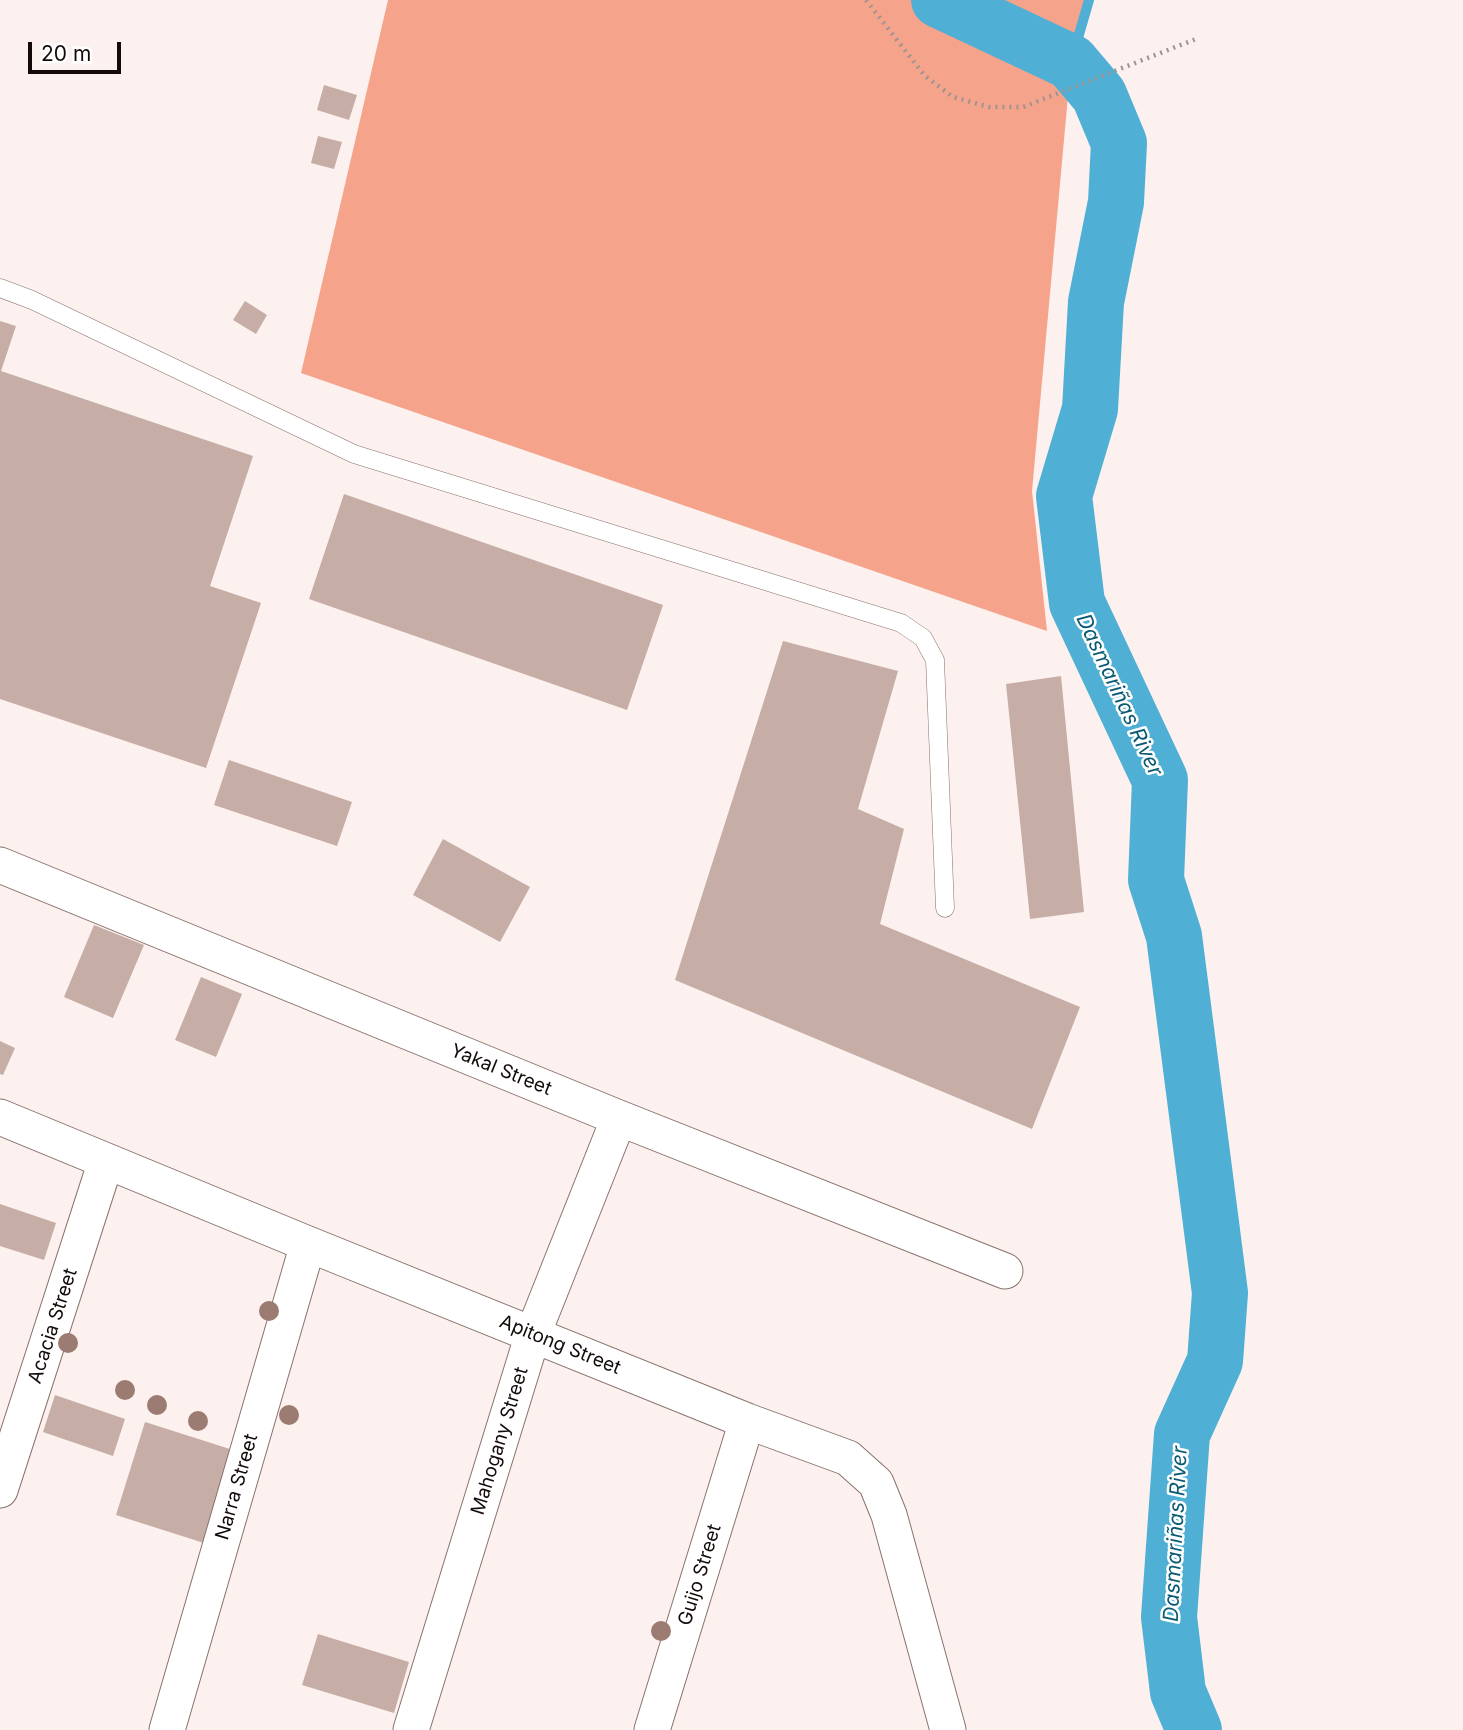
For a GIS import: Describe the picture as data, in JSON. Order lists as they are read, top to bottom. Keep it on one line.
{"streets":{"street":["Yakal Street","Acacia Street","Apitong Street","Mahogany Street","Narra Street","Guijo Street"]},"crossings":[["Yakal Street","Mahogany Street"],["Acacia Street","Apitong Street"],["Apitong Street","Mahogany Street"],["Apitong Street","Narra Street"],["Apitong Street","Guijo Street"]],"water":["Dasmariñas River"],"scale_bar":"20 m"}
